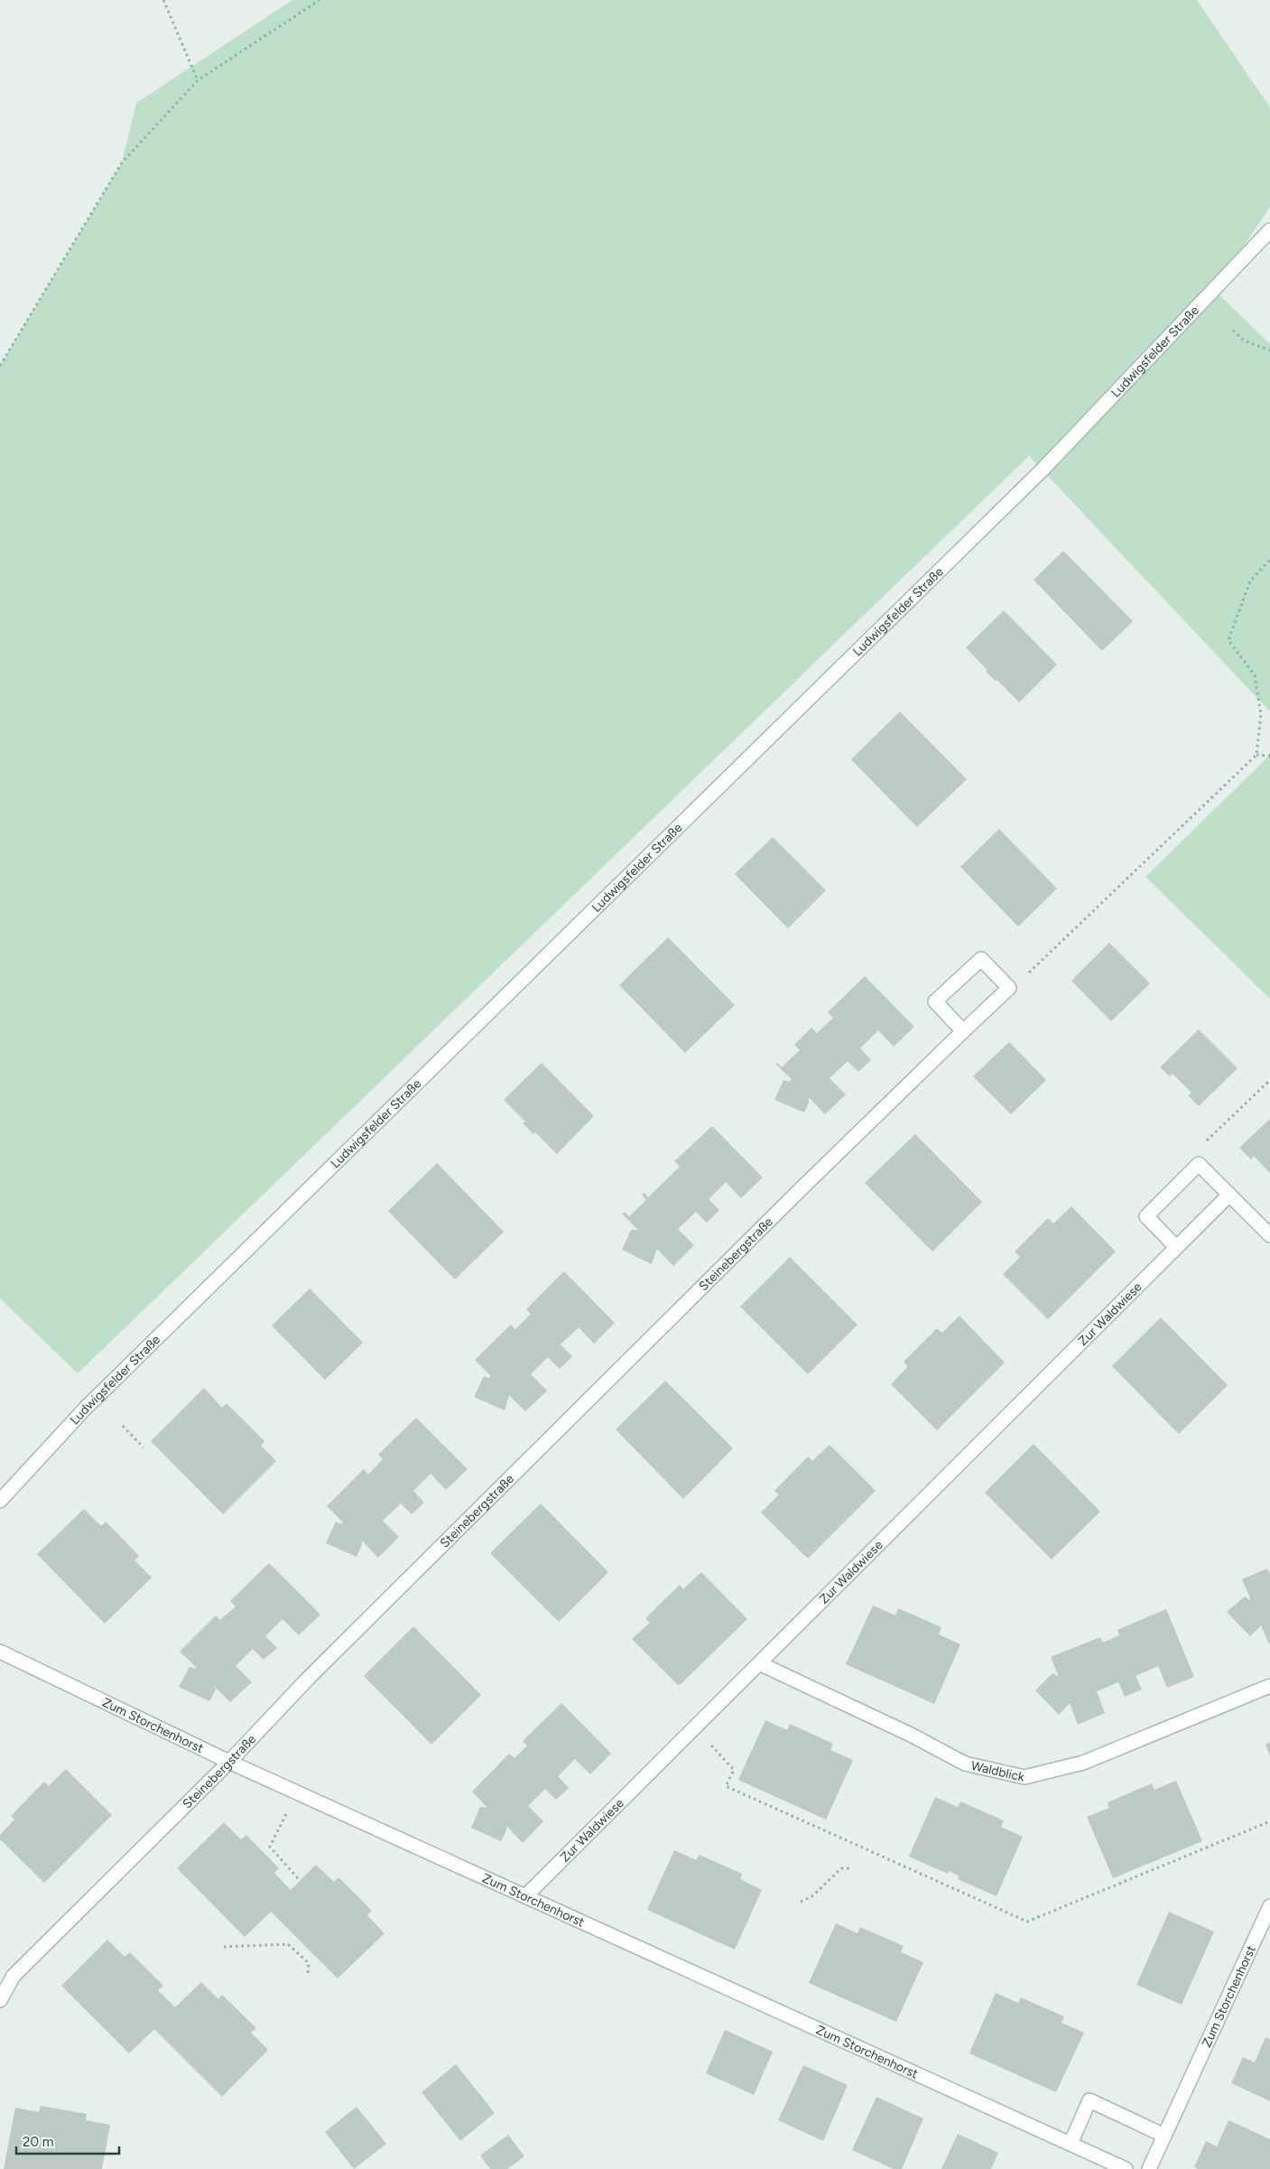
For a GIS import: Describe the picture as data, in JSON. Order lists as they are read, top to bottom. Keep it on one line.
{"streets":{"street":["Ludwigsfelder Straße","Steinebergstraße","Zur Waldwiese","Zum Storchenhorst","Waldblick"]},"crossings":[["Steinebergstraße","Zum Storchenhorst"],["Zur Waldwiese","Zum Storchenhorst"],["Zur Waldwiese","Waldblick"]],"scale_bar":"20 m"}
